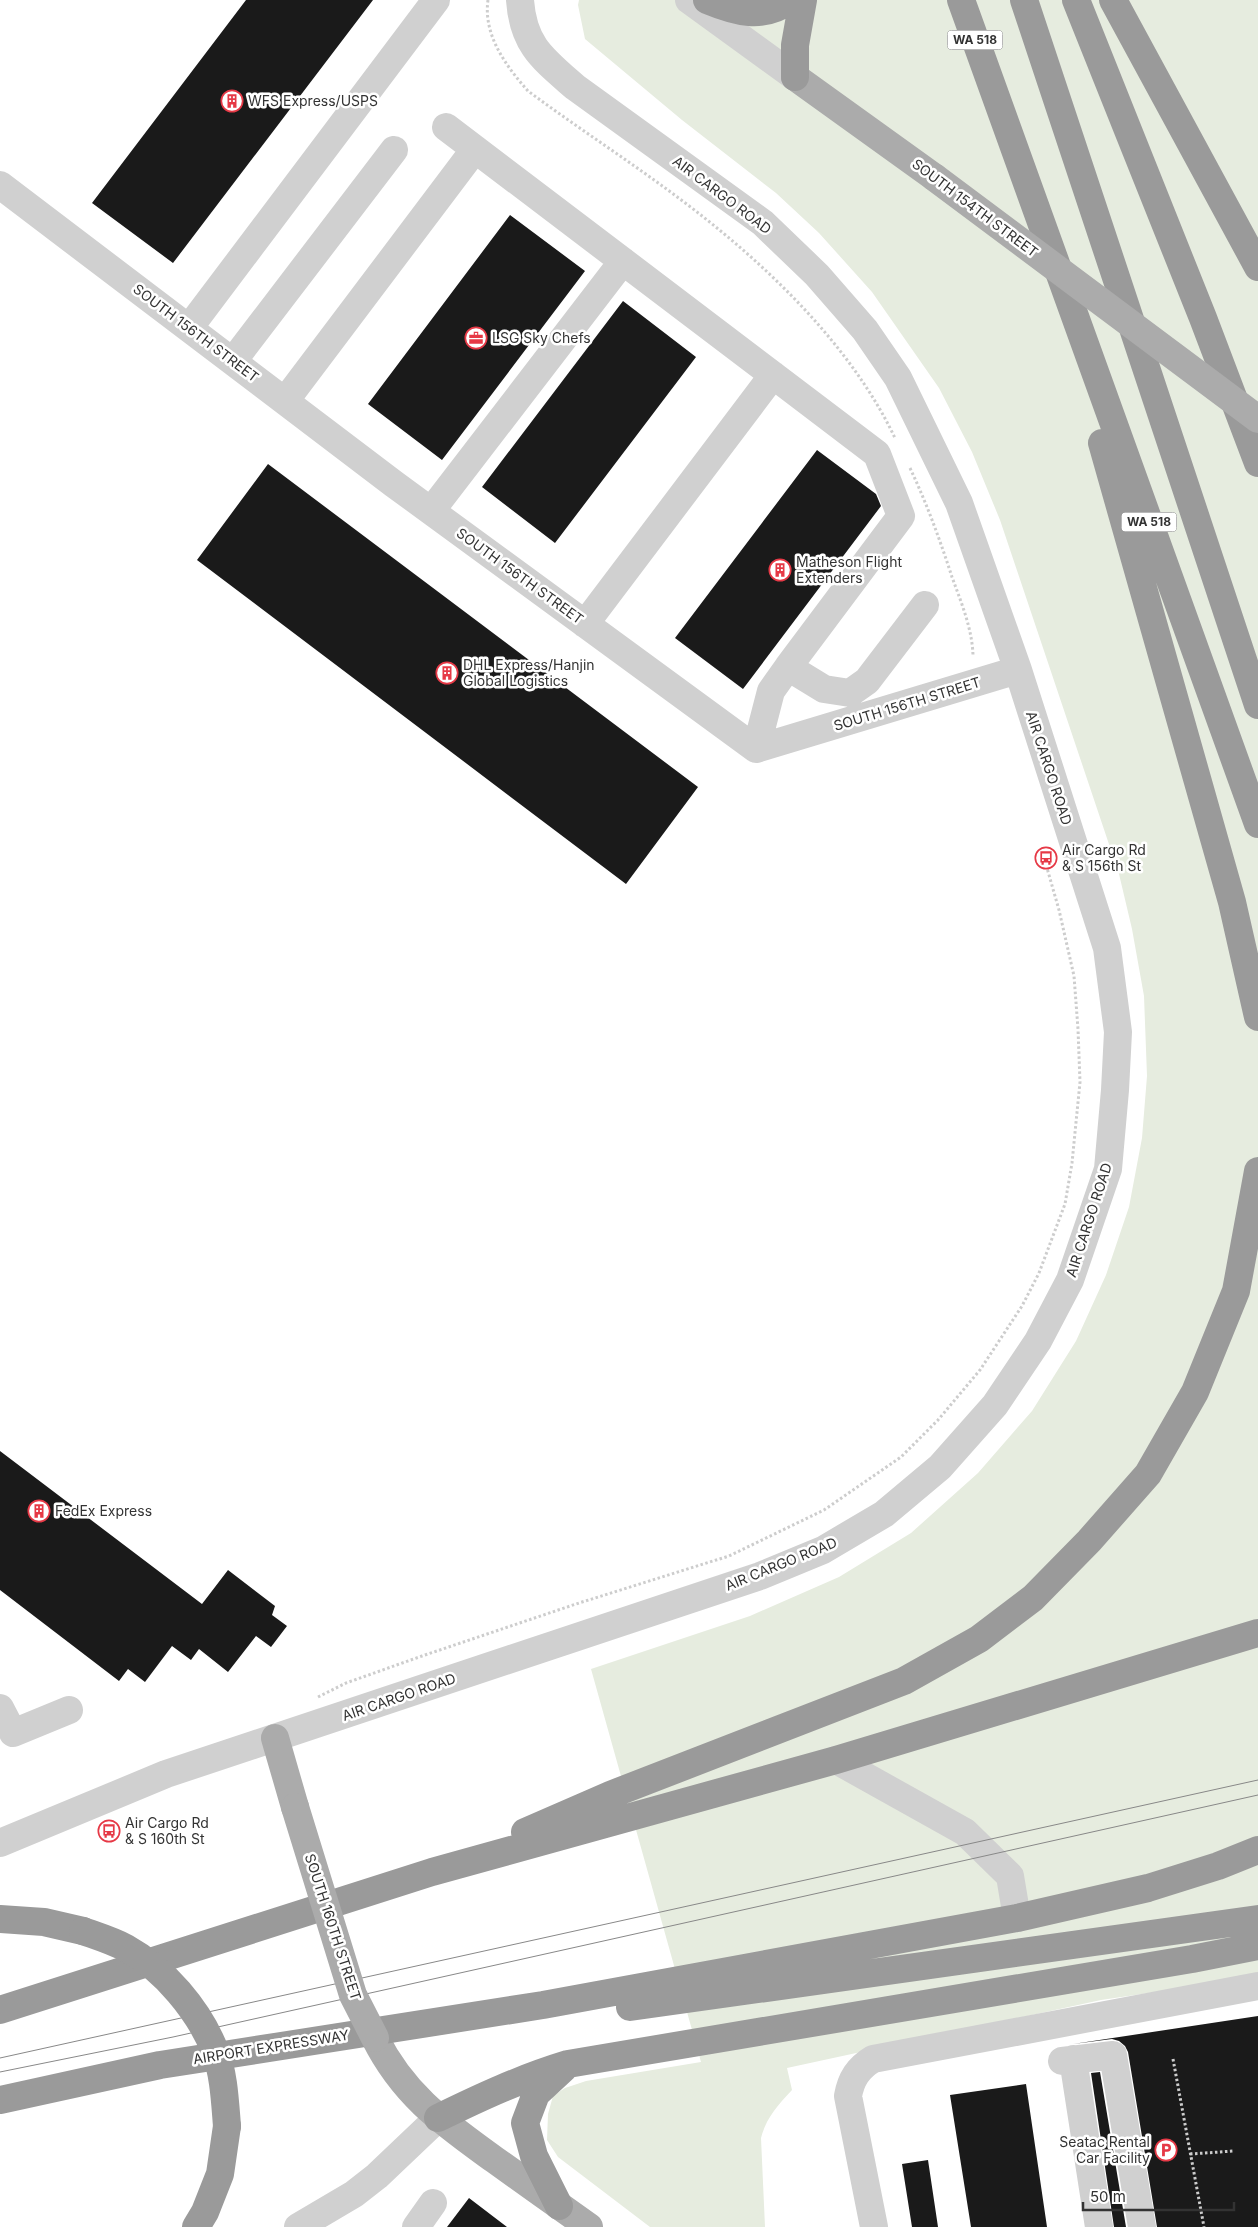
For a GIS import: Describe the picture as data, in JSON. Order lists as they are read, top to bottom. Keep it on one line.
{"streets":{"highway":["WA 518","AIRPORT EXPRESSWAY"],"main road":["SOUTH 154TH STREET","SOUTH 160TH STREET"],"street":["AIR CARGO ROAD","SOUTH 156TH STREET"]},"crossings":[["AIR CARGO ROAD","SOUTH 156TH STREET"],["AIR CARGO ROAD","SOUTH 160TH STREET"]],"places":{"building":["WFS Express/USPS","Matheson Flight Extenders","DHL Express/Hanjin Global Logistics","FedEx Express"],"office":["LSG Sky Chefs"],"bus stop":["Air Cargo Rd & S 156th St","Air Cargo Rd & S 160th St"],"parking":["Seatac Rental Car Facility"]},"scale_bar":"50 m"}
